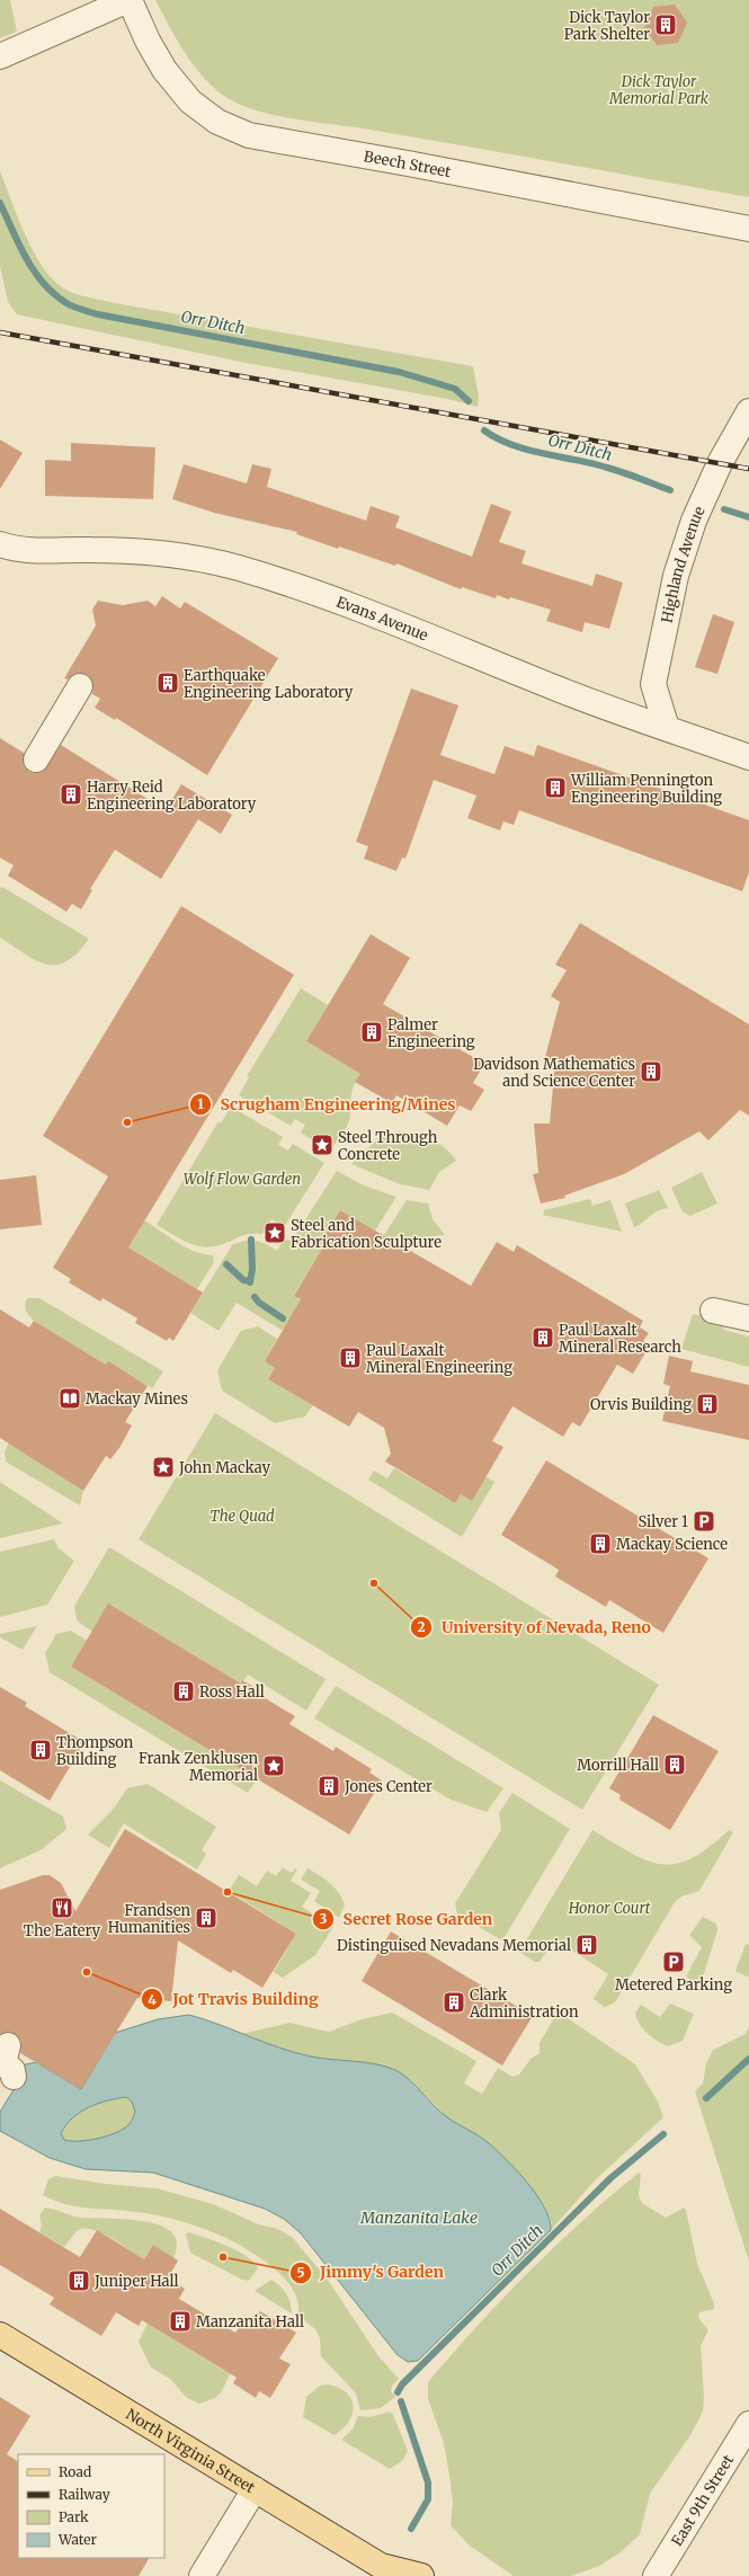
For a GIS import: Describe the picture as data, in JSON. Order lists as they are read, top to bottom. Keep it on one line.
{"streets":{"main road":["North Virginia Street"],"street":["Beech Street","Highland Avenue","Evans Avenue","East 9th Street"]},"crossings":[["Highland Avenue","Evans Avenue"]],"water":["Orr Ditch","Manzanita Lake"],"parks":["Dick Taylor Memorial Park","Wolf Flow Garden","The Quad","Honor Court"],"places":{"building":["Dick Taylor Park Shelter","Earthquake Engineering Laboratory","William Pennington Engineering Building","Harry Reid Engineering Laboratory","Palmer Engineering","Davidson Mathematics and Science Center","Paul Laxalt Mineral Research","Paul Laxalt Mineral Engineering","Orvis Building","Mackay Science","Ross Hall","Thompson Building","Morrill Hall","Jones Center","Frandsen Humanities","Distinguised Nevadans Memorial","Clark Administration","Juniper Hall","Manzanita Hall"],"other":["Scrugham Engineering/Mines","University of Nevada, Reno","Secret Rose Garden","Jot Travis Building","Jimmy's Garden"],"place":["Steel Through Concrete","Steel and Fabrication Sculpture","John Mackay","Frank Zenklusen Memorial"],"library":["Mackay Mines"],"parking":["Silver 1","Metered Parking"],"restaurant":["The Eatery"]},"legend":["Road","Railway","Park","Water"]}
